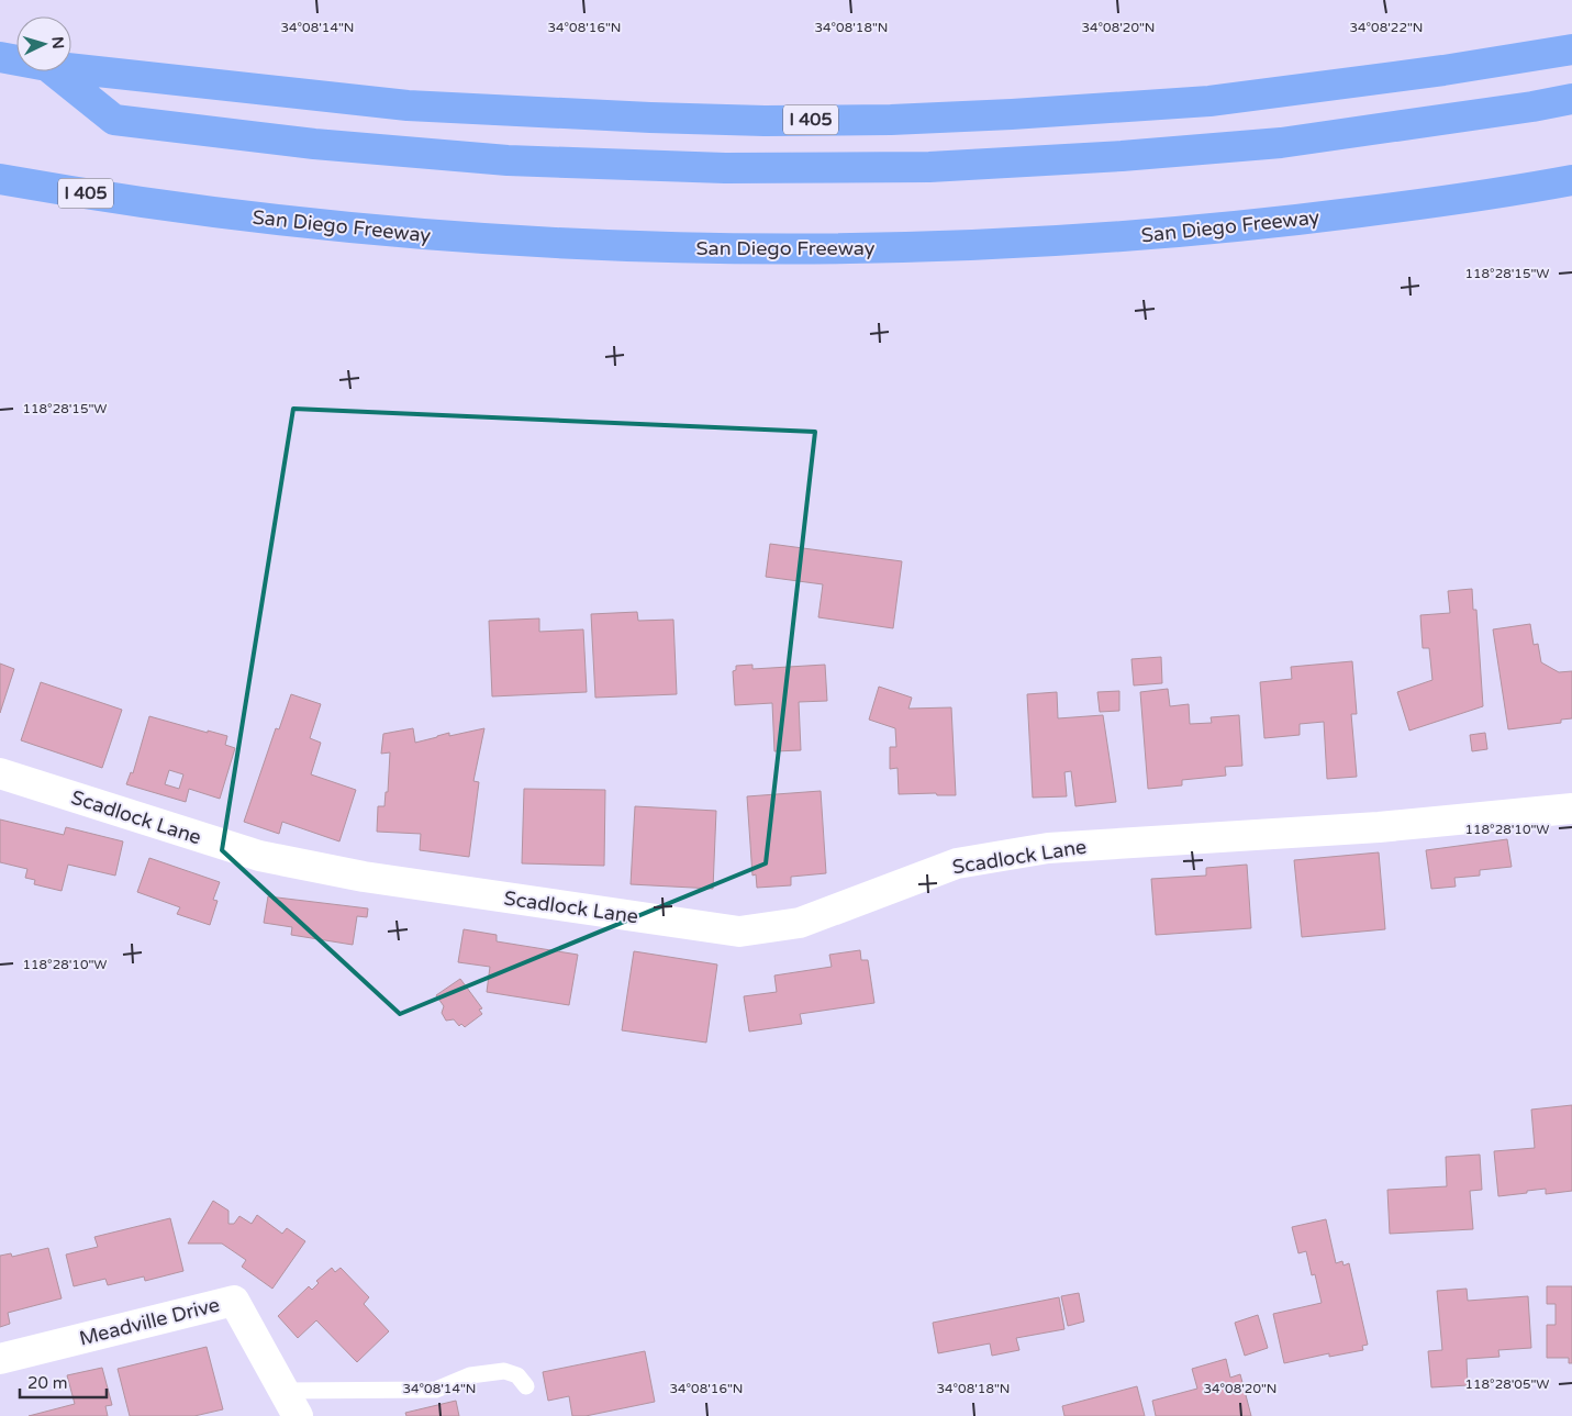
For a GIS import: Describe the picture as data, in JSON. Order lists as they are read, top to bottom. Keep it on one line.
{"streets":{"highway":["I 405","San Diego Freeway"],"street":["Scadlock Lane","Meadville Drive"]},"scale_bar":"20 m","north":"right","coordinates":["34°08'14\"N","34°08'16\"N","34°08'18\"N","34°08'20\"N","34°08'22\"N","118°28'15\"W","118°28'10\"W","118°28'05\"W"]}
